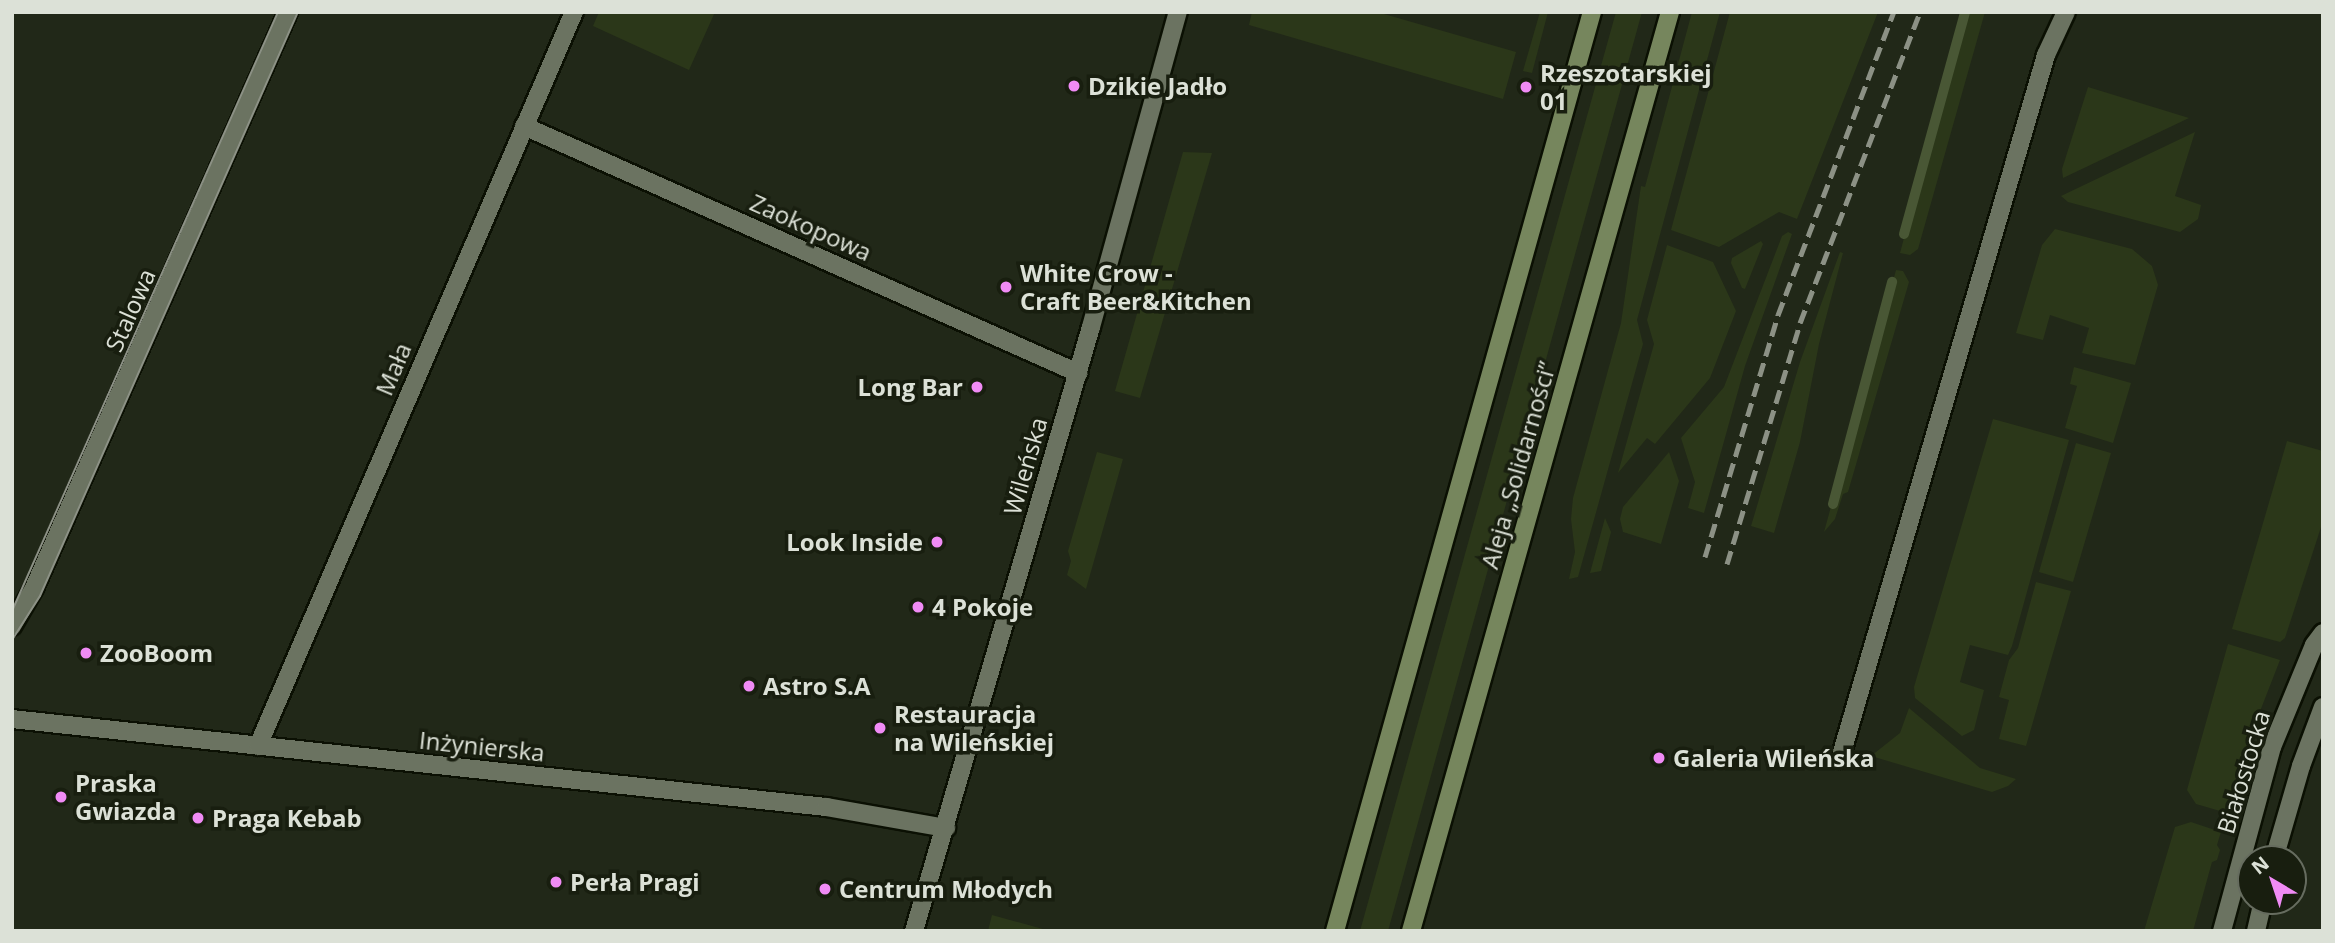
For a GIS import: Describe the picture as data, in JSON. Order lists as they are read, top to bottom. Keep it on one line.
{"streets":{"main road":["Aleja „Solidarności”"],"street":["Zaokopowa","Stalowa","Mała","Wileńska","Inżynierska","Białostocka"]},"crossings":[["Zaokopowa","Mała"],["Zaokopowa","Wileńska"],["Mała","Inżynierska"],["Wileńska","Inżynierska"]],"places":["Dzikie Jadło","Rzeszotarskiej 01","White Crow - Craft Beer&Kitchen","Long Bar","Look Inside","4 Pokoje","ZooBoom","Astro S.A","Restauracja na Wileńskiej","Galeria Wileńska","Praska Gwiazda","Praga Kebab","Perła Pragi","Centrum Młodych"],"north":"top left"}
